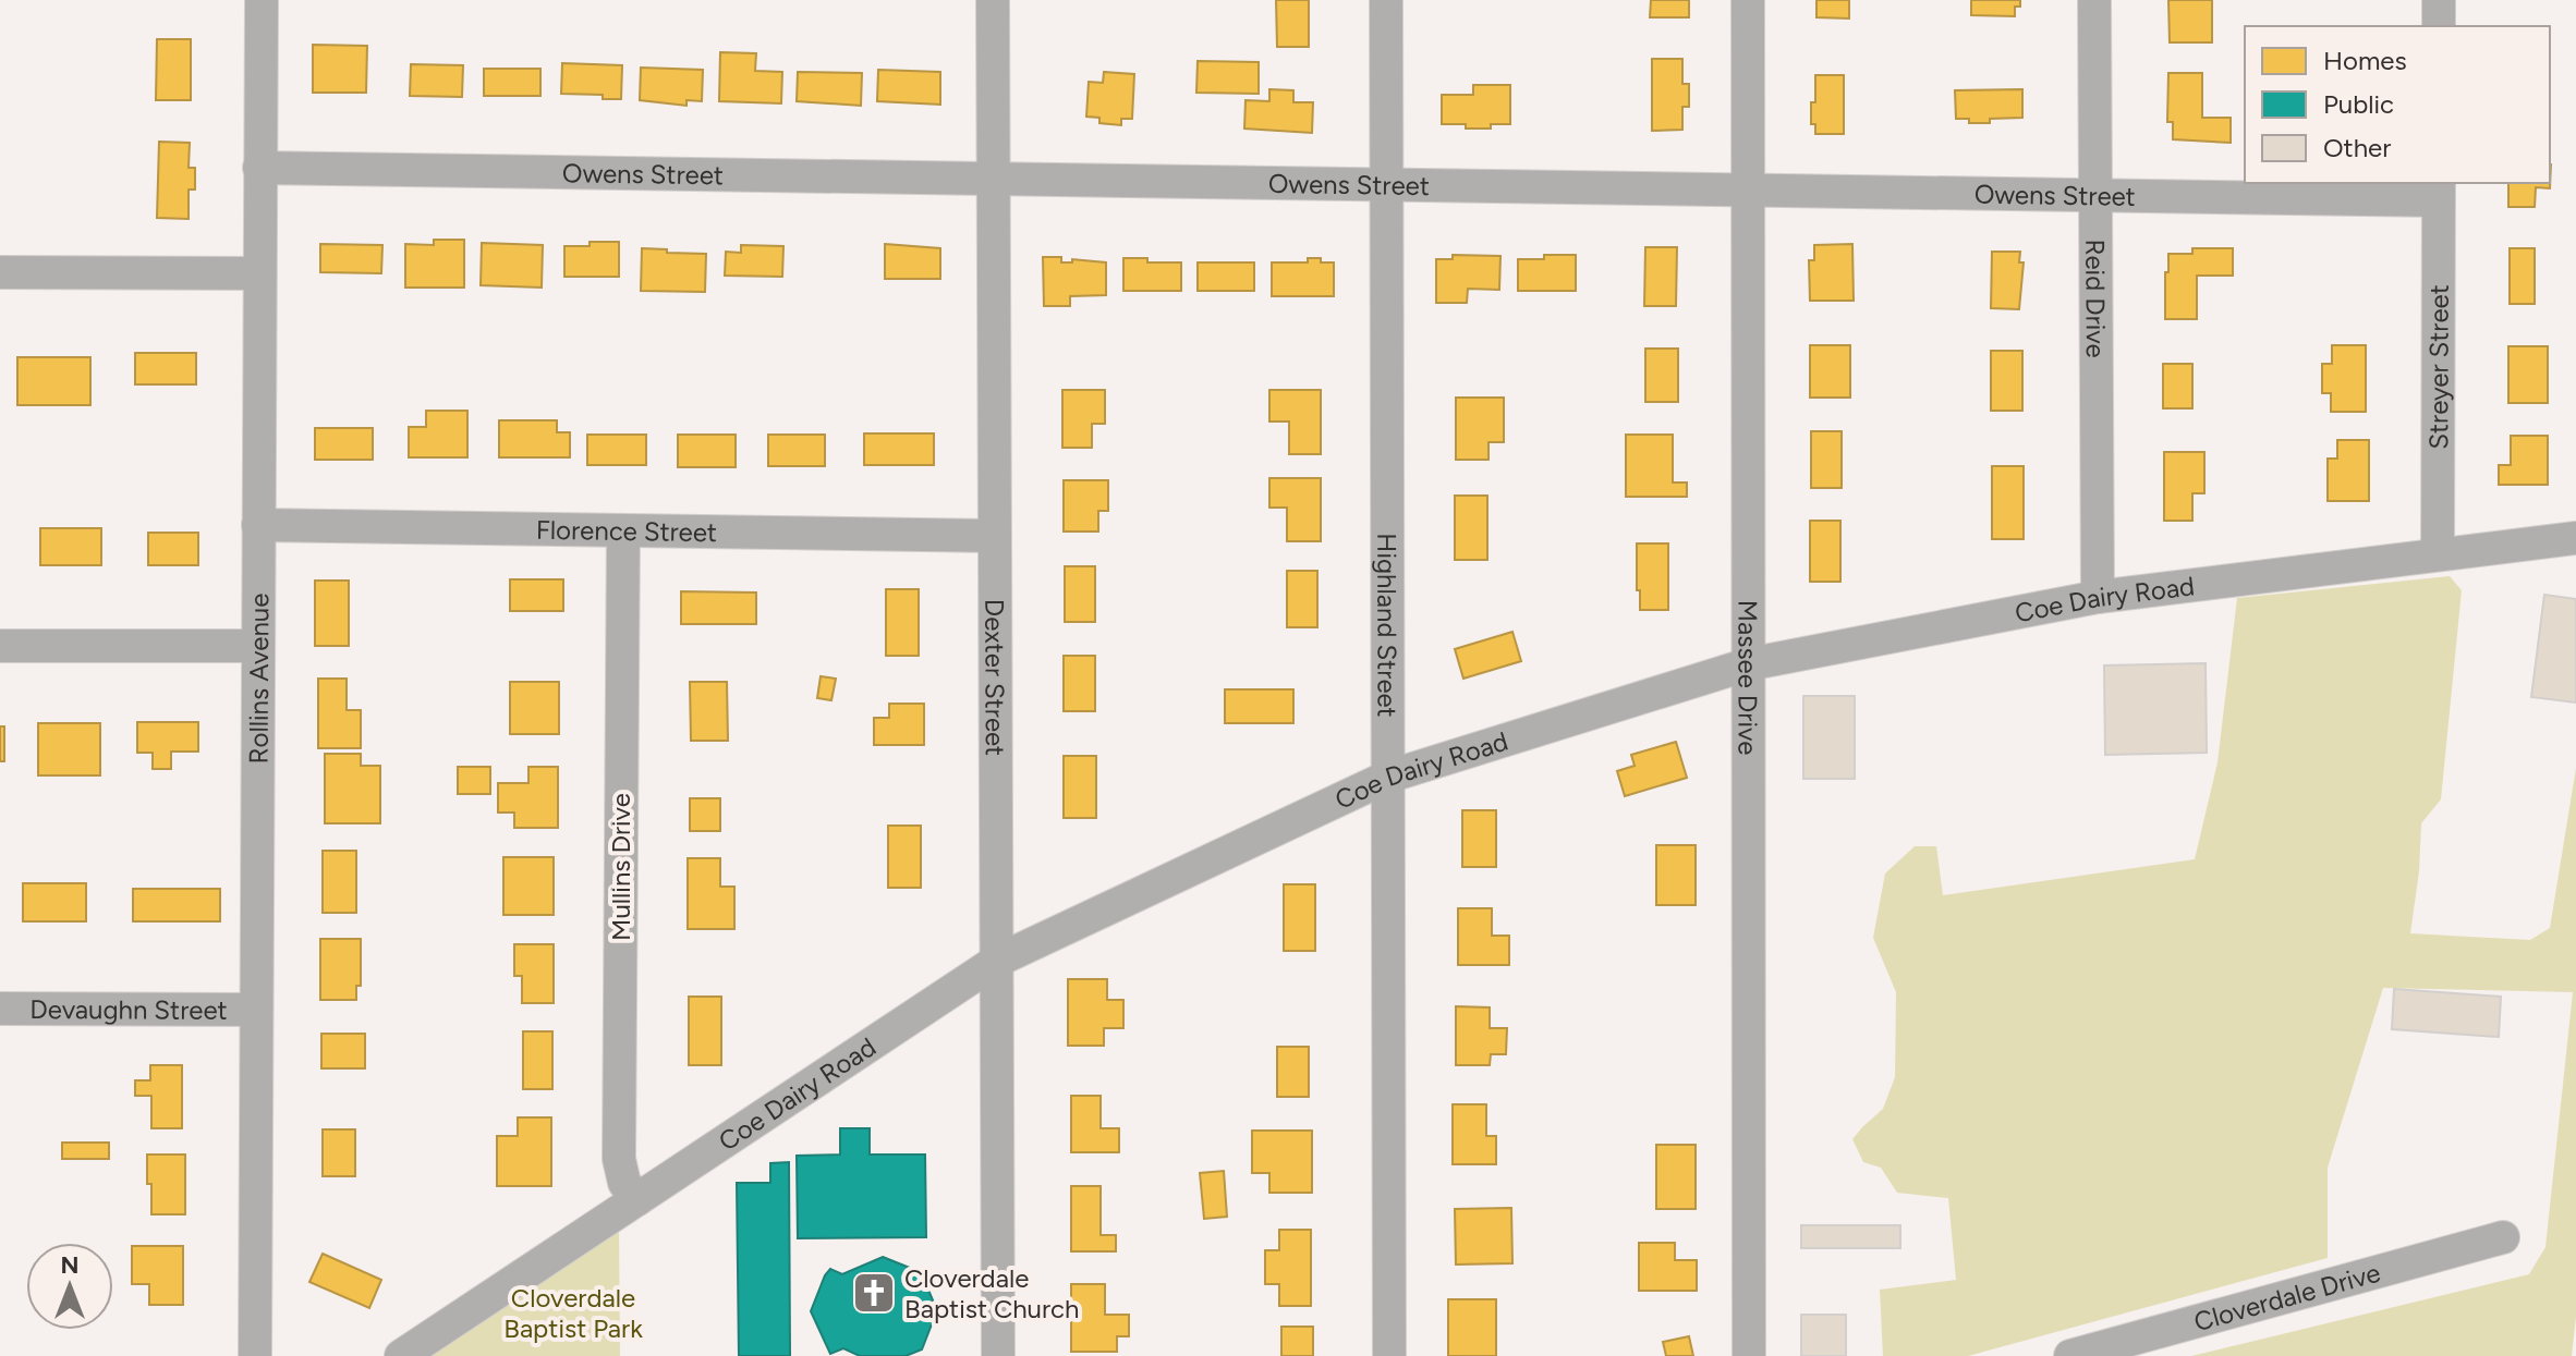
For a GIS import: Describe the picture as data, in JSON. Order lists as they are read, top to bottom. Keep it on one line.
{"streets":{"street":["Owens Street","Reid Drive","Streyer Street","Florence Street","Coe Dairy Road","Highland Street","Rollins Avenue","Dexter Street","Massee Drive","Mullins Drive","Devaughn Street","Cloverdale Drive"]},"crossings":[["Owens Street","Reid Drive"],["Owens Street","Streyer Street"],["Owens Street","Highland Street"],["Owens Street","Rollins Avenue"],["Owens Street","Dexter Street"],["Owens Street","Massee Drive"],["Reid Drive","Coe Dairy Road"],["Streyer Street","Coe Dairy Road"],["Florence Street","Rollins Avenue"],["Florence Street","Dexter Street"],["Florence Street","Mullins Drive"],["Coe Dairy Road","Highland Street"],["Coe Dairy Road","Dexter Street"],["Coe Dairy Road","Massee Drive"],["Coe Dairy Road","Mullins Drive"],["Rollins Avenue","Devaughn Street"]],"parks":["Cloverdale Baptist Park"],"places":{"church":["Cloverdale Baptist Church"]},"legend":["Homes","Public","Other"],"north":"top"}
